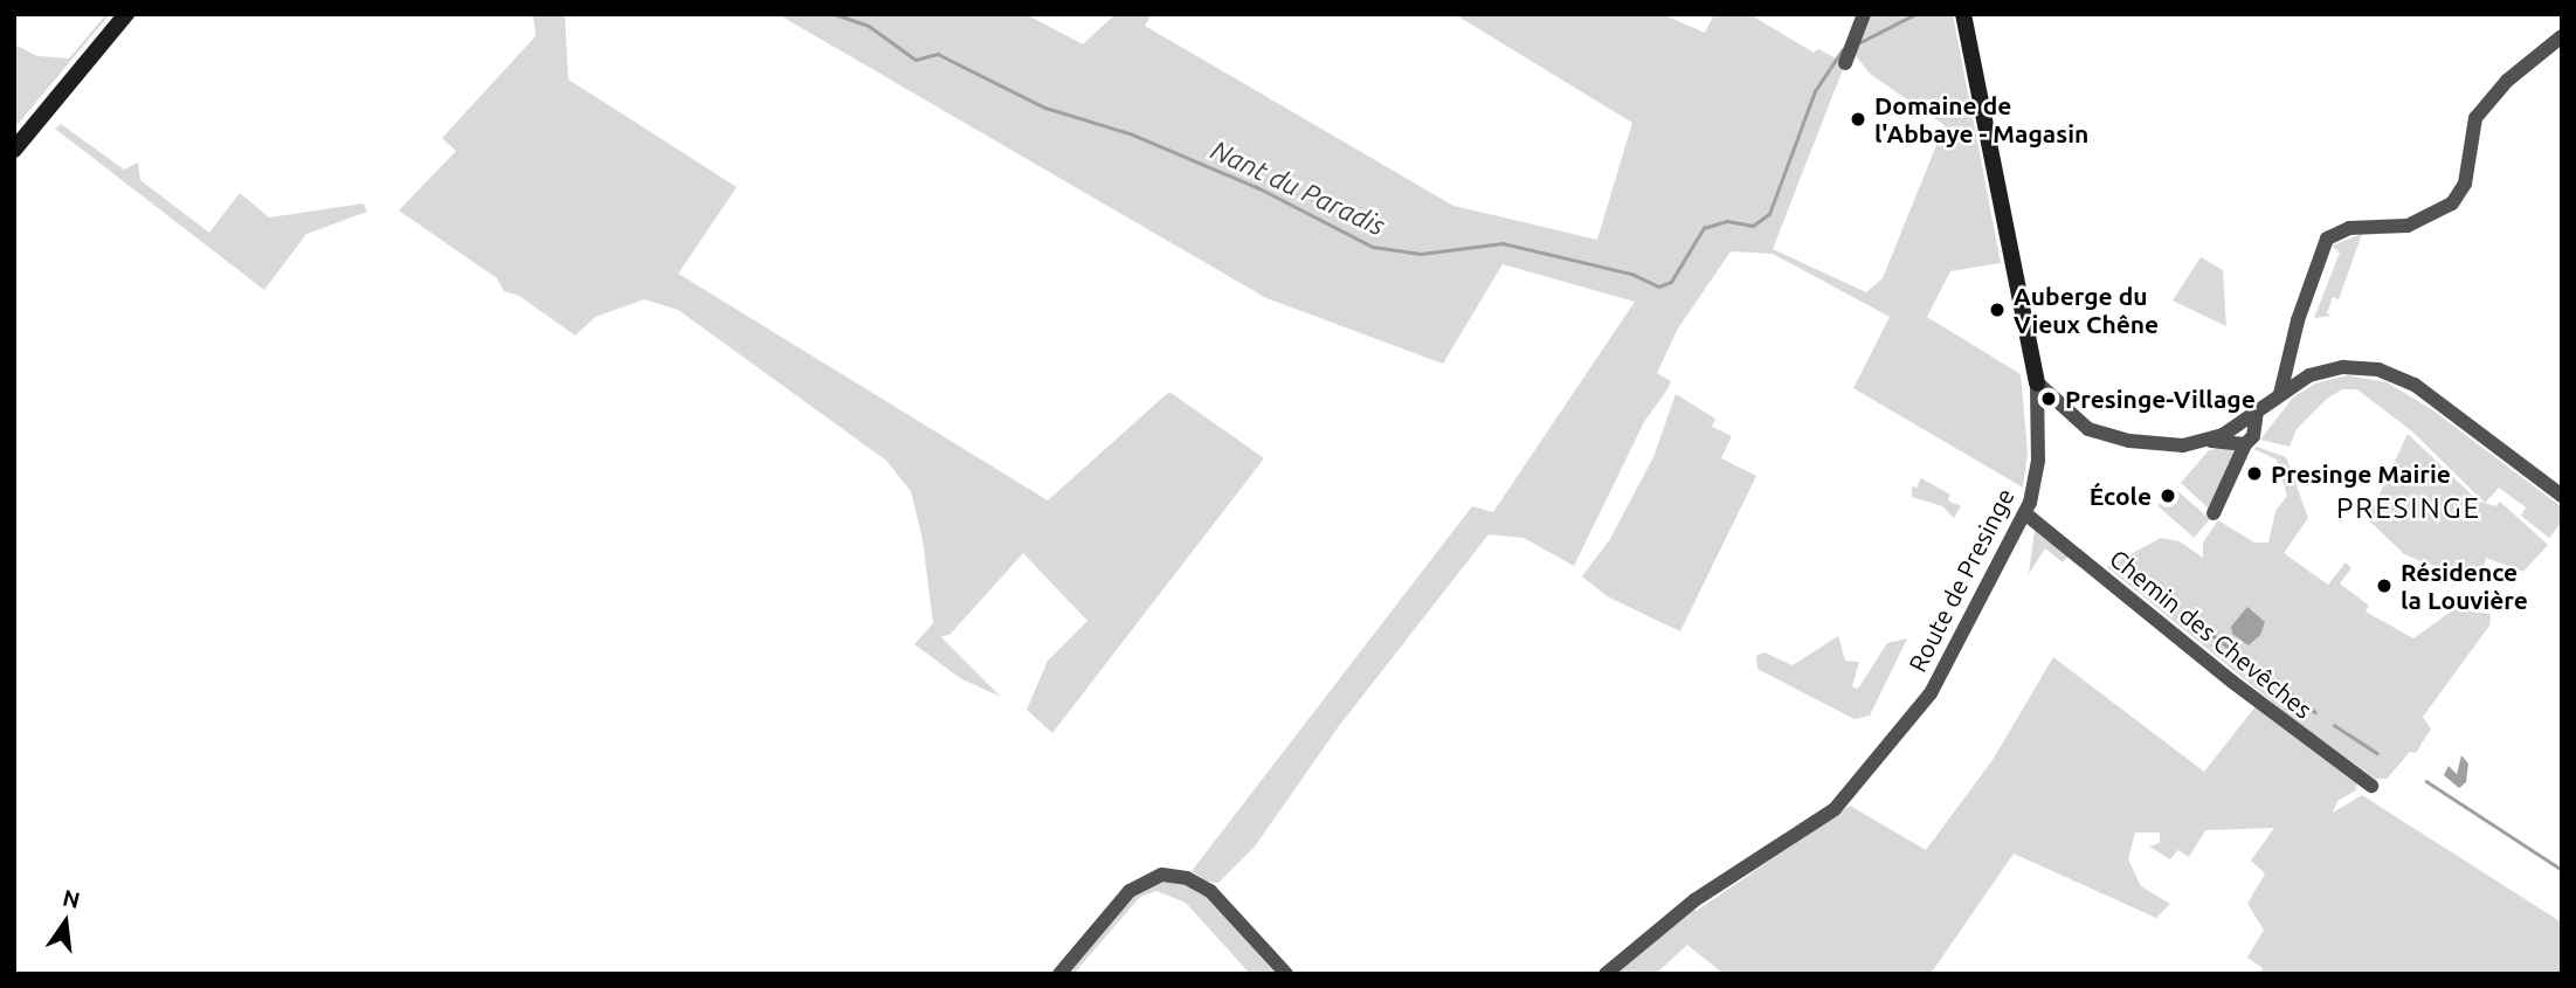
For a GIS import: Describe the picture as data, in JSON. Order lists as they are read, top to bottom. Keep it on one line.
{"streets":{"street":["Route de Presinge","Chemin des Chevêches"]},"crossings":[["Route de Presinge","Chemin des Chevêches"]],"districts":["PRESINGE"],"water":["Nant du Paradis"],"places":["Domaine de l'Abbaye - Magasin","Auberge du Vieux Chêne","Presinge-Village","Presinge Mairie","École","Résidence la Louvière"],"north":"top"}
